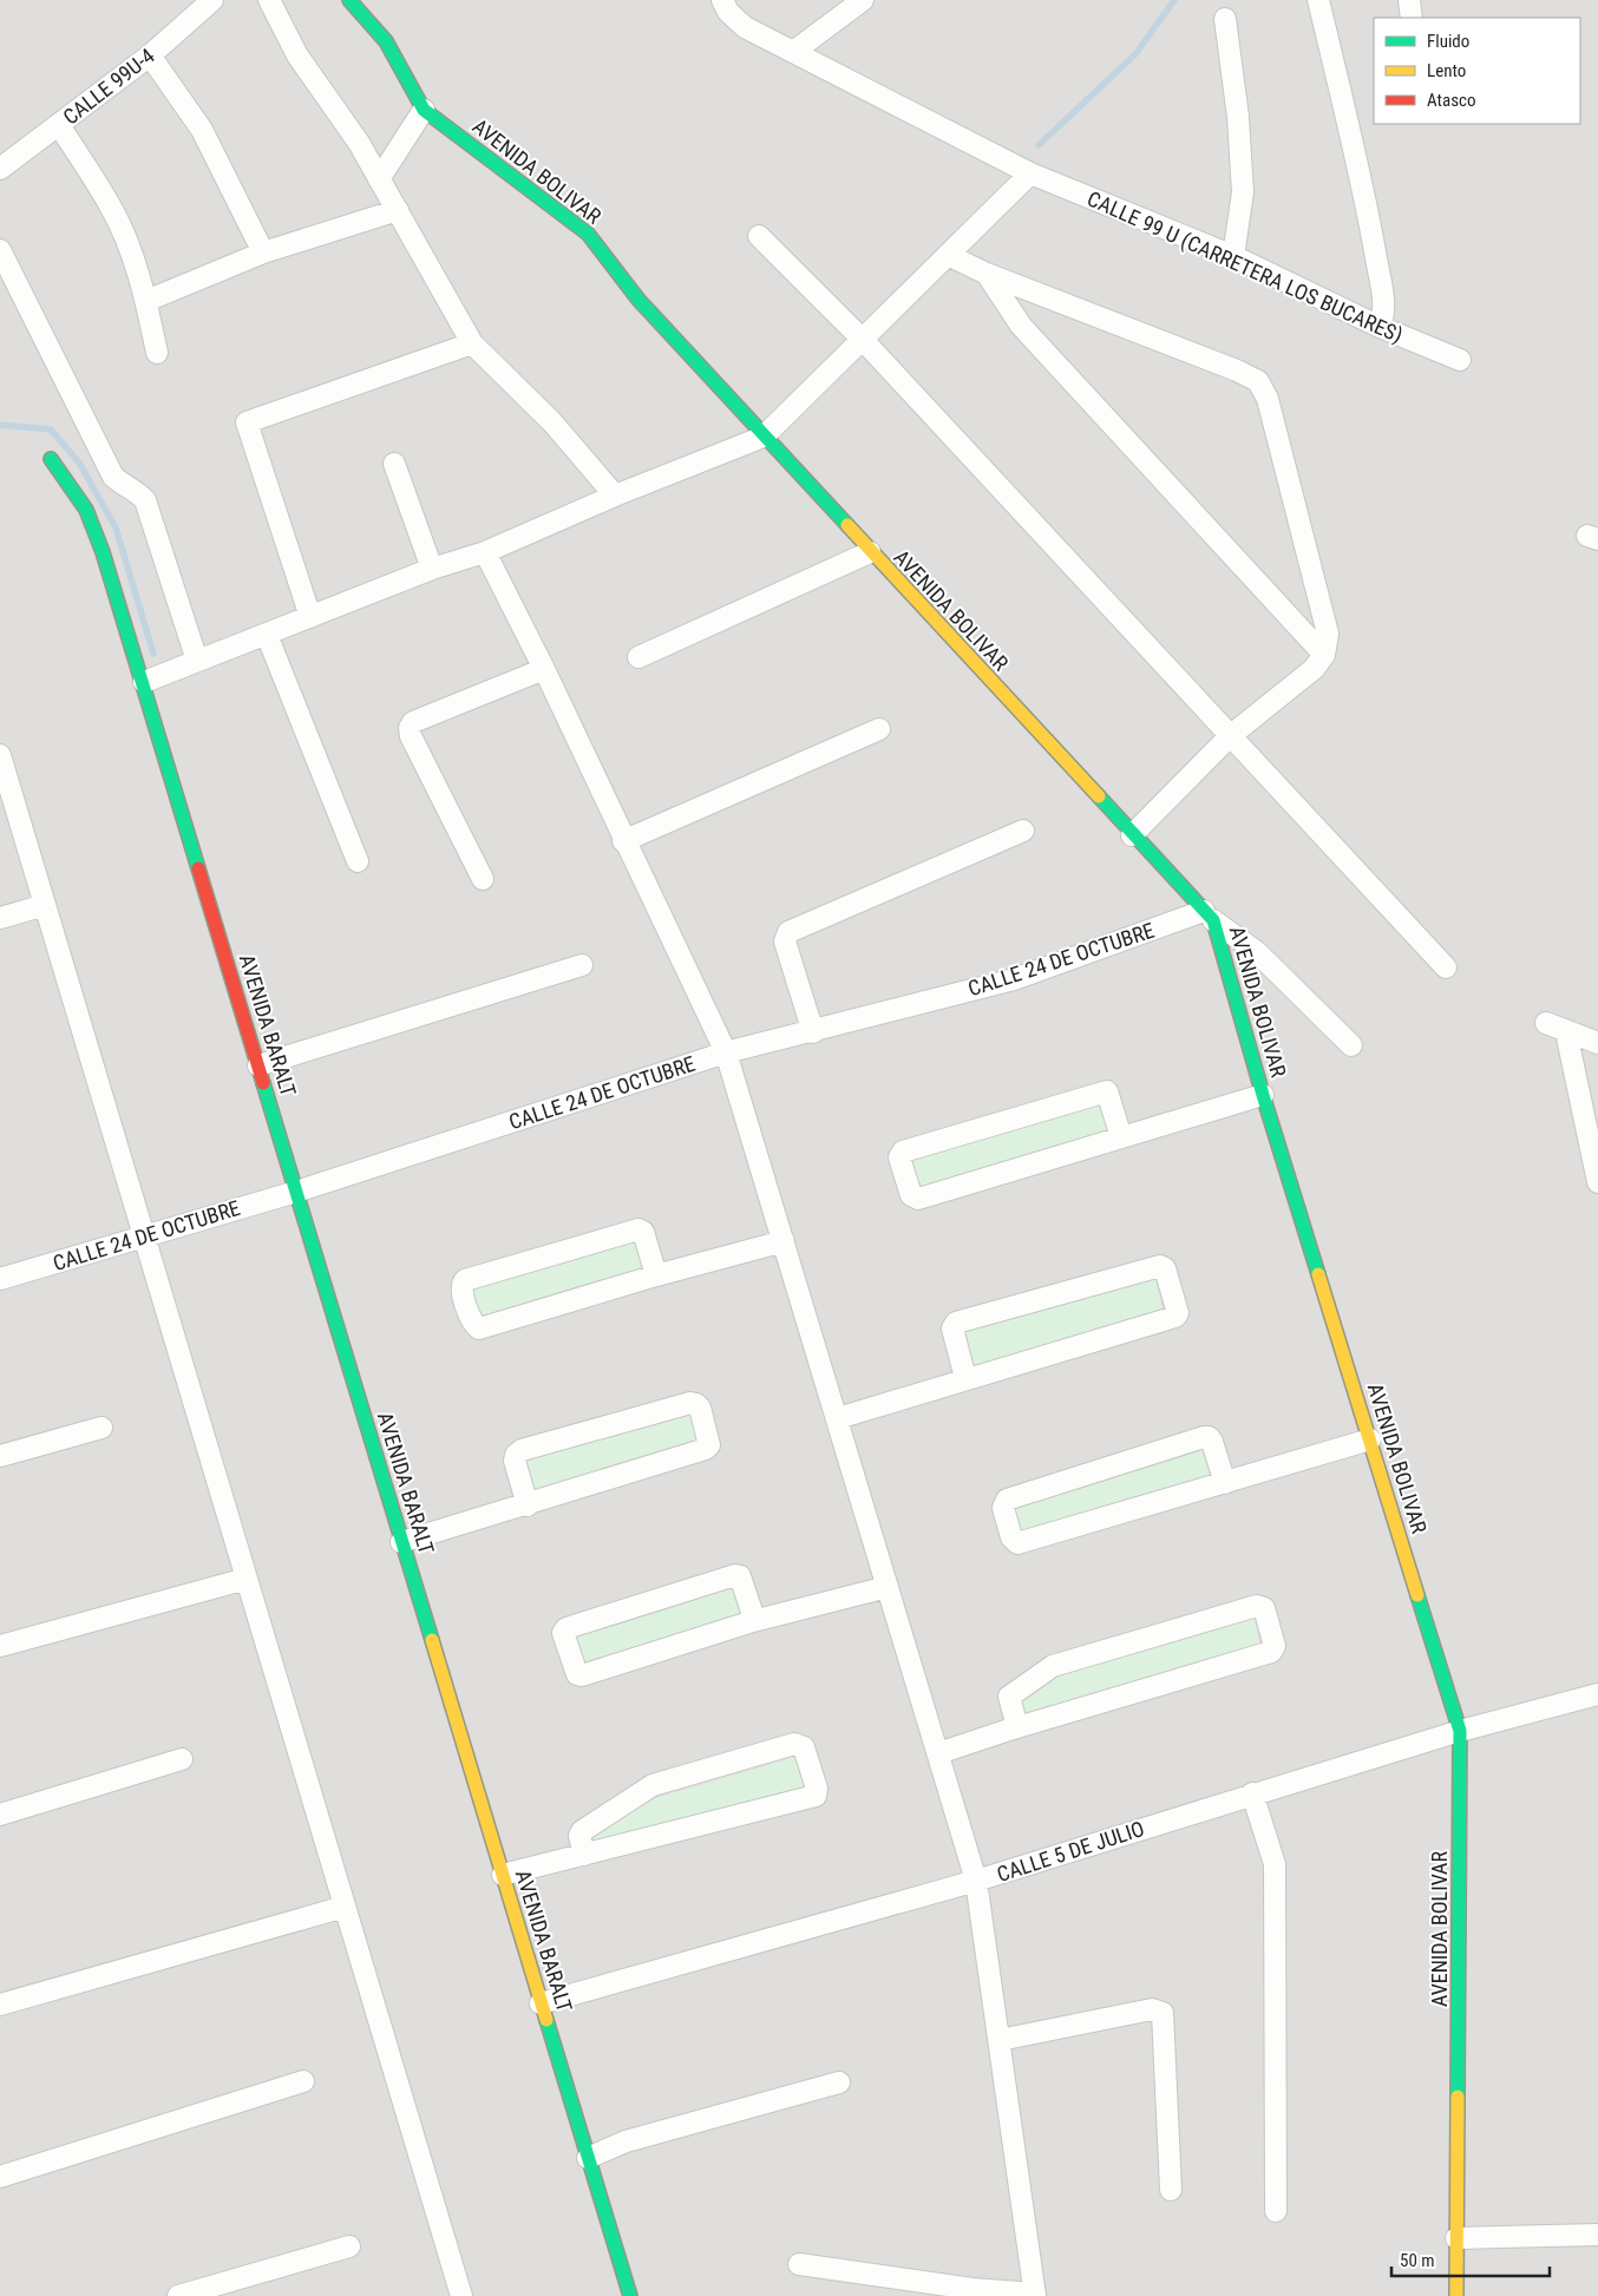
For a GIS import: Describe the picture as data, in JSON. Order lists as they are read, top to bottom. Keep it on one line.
{"streets":{"street":["CALLE 99U-4","AVENIDA BOLIVAR","CALLE 99 U (CARRETERA LOS BUCARES)","CALLE 24 DE OCTUBRE","AVENIDA BARALT","CALLE 5 DE JULIO"]},"crossings":[["AVENIDA BOLIVAR","CALLE 24 DE OCTUBRE"],["AVENIDA BOLIVAR","CALLE 5 DE JULIO"],["CALLE 24 DE OCTUBRE","AVENIDA BARALT"],["AVENIDA BARALT","CALLE 5 DE JULIO"]],"legend":["Fluido","Lento","Atasco"],"scale_bar":"50 m"}
